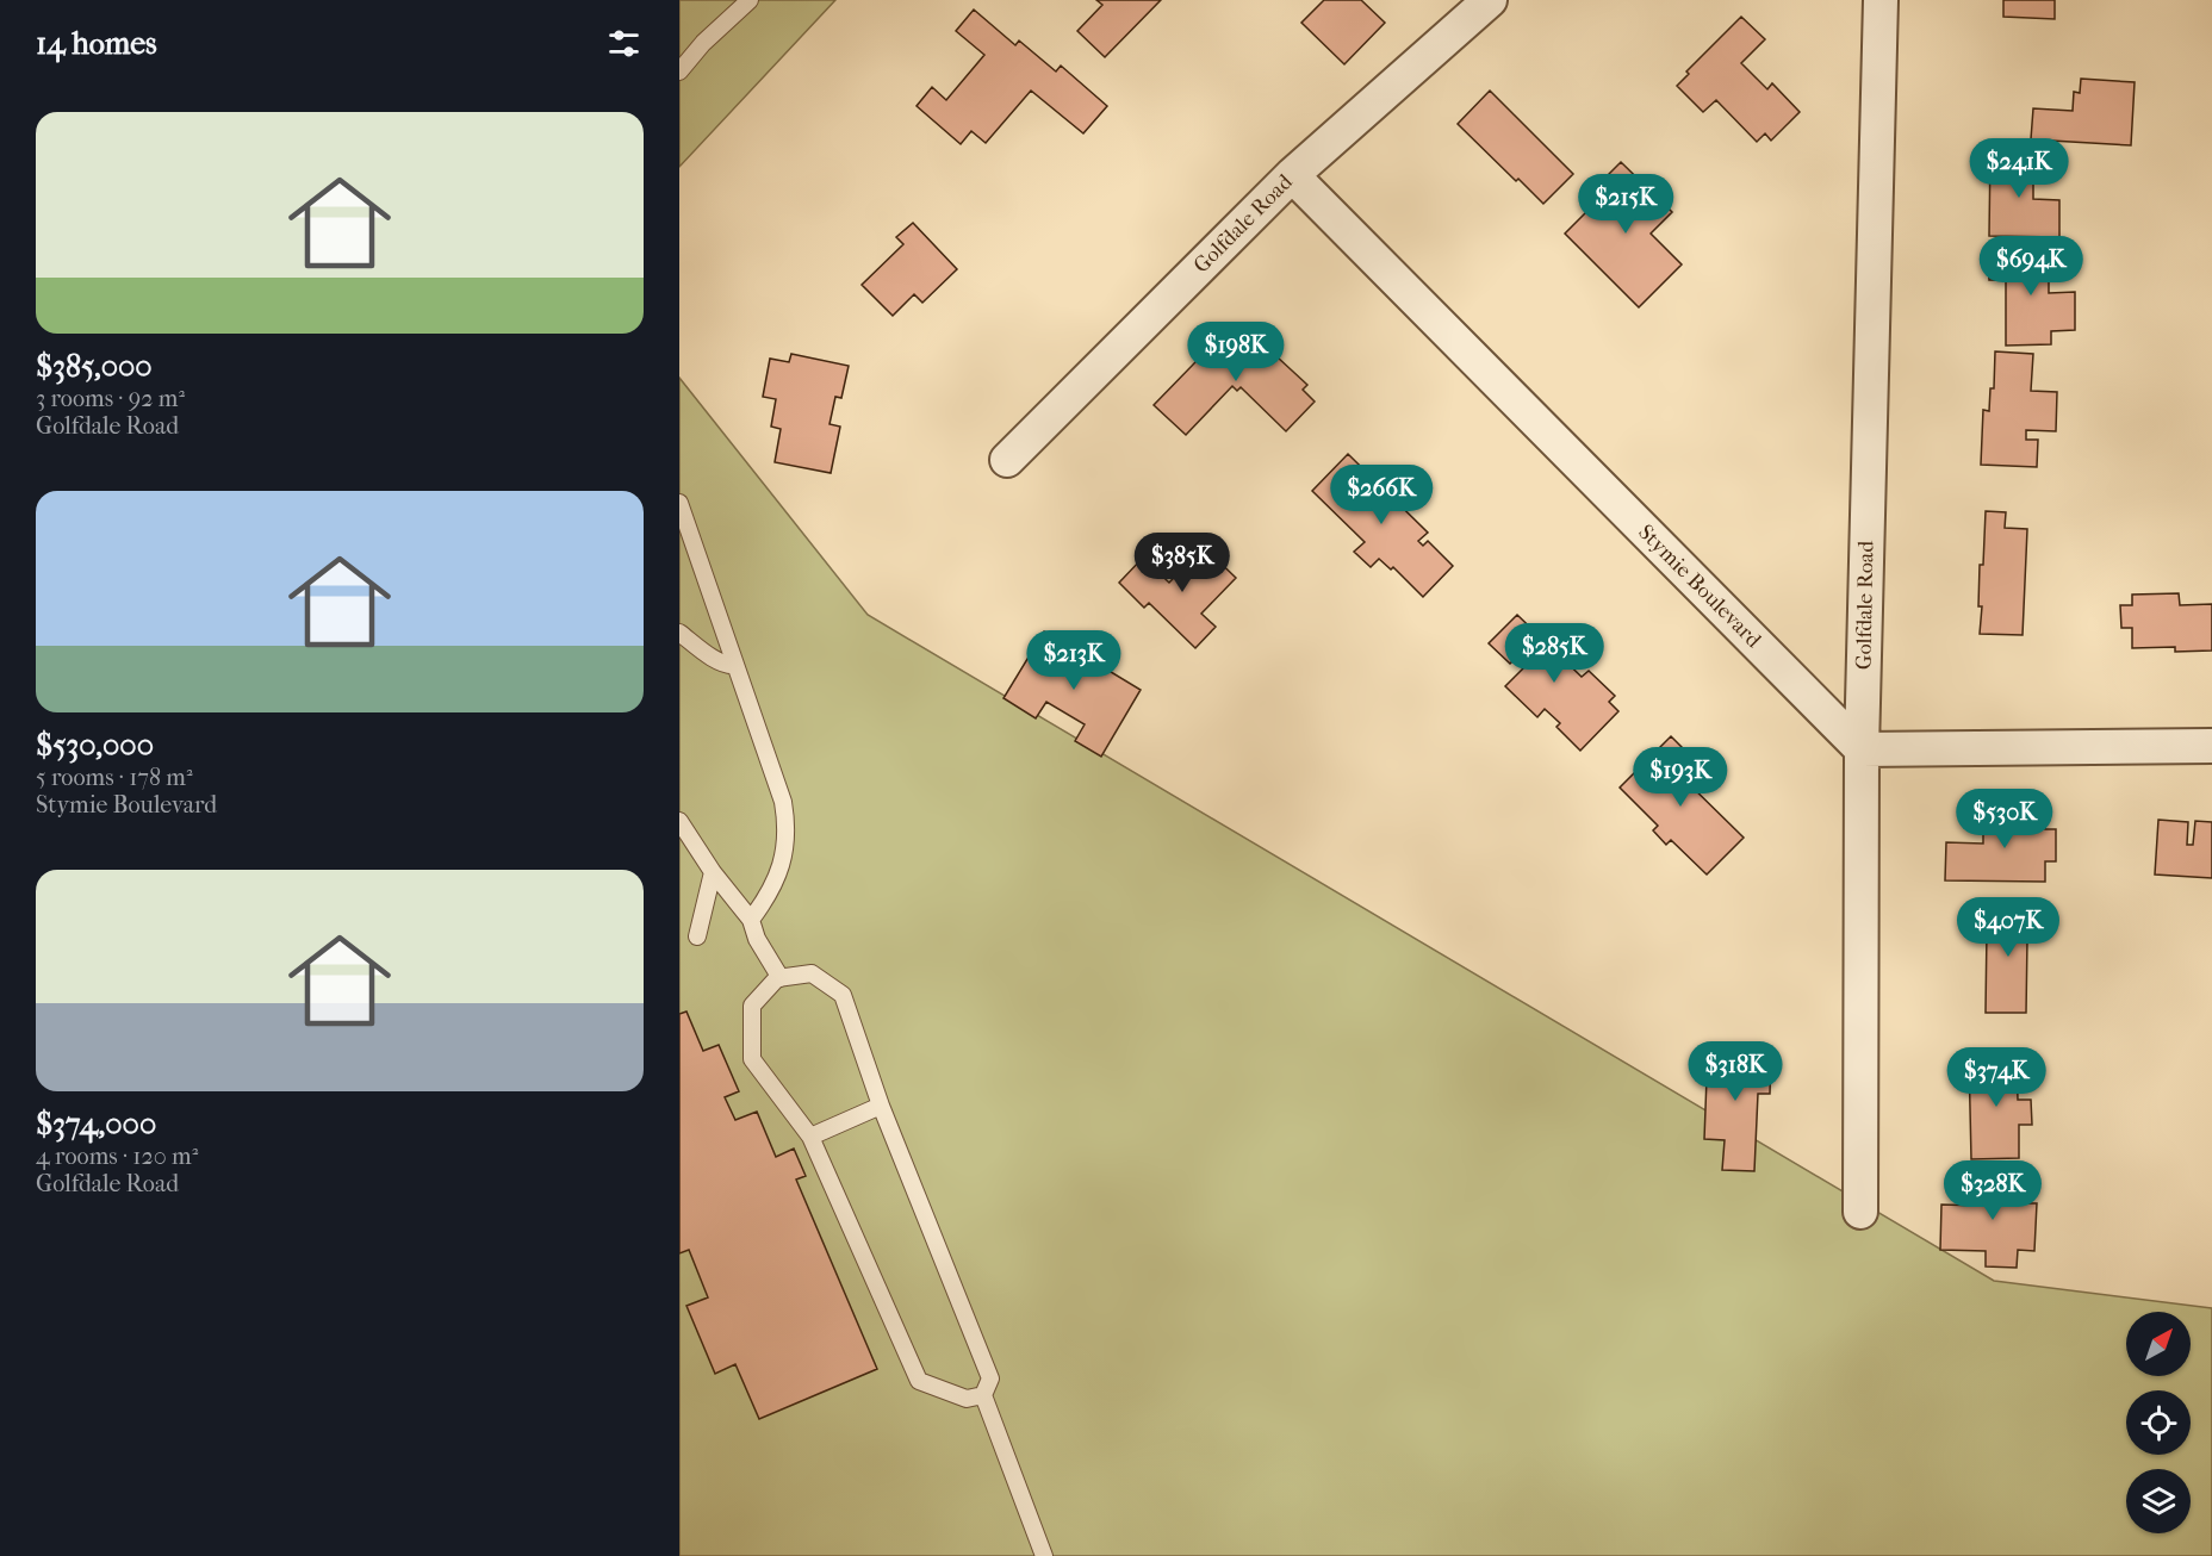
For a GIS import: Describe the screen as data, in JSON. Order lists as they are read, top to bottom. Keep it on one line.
{"streets":{"street":["Golfdale Road","Stymie Boulevard"]},"crossings":[["Golfdale Road","Stymie Boulevard"]],"north":"top right","page":{"heading":"14 homes","list":[{"name":"$385,000","note":"3 rooms · 92 m² · Golfdale Road"},{"name":"$530,000","note":"5 rooms · 178 m² · Stymie Boulevard"},{"name":"$374,000","note":"4 rooms · 120 m² · Golfdale Road"}],"price":["$241K","$215K","$694K","$198K","$266K","$385K","$285K","$213K","$193K","$530K","$407K","$318K","$374K","$328K"]}}
